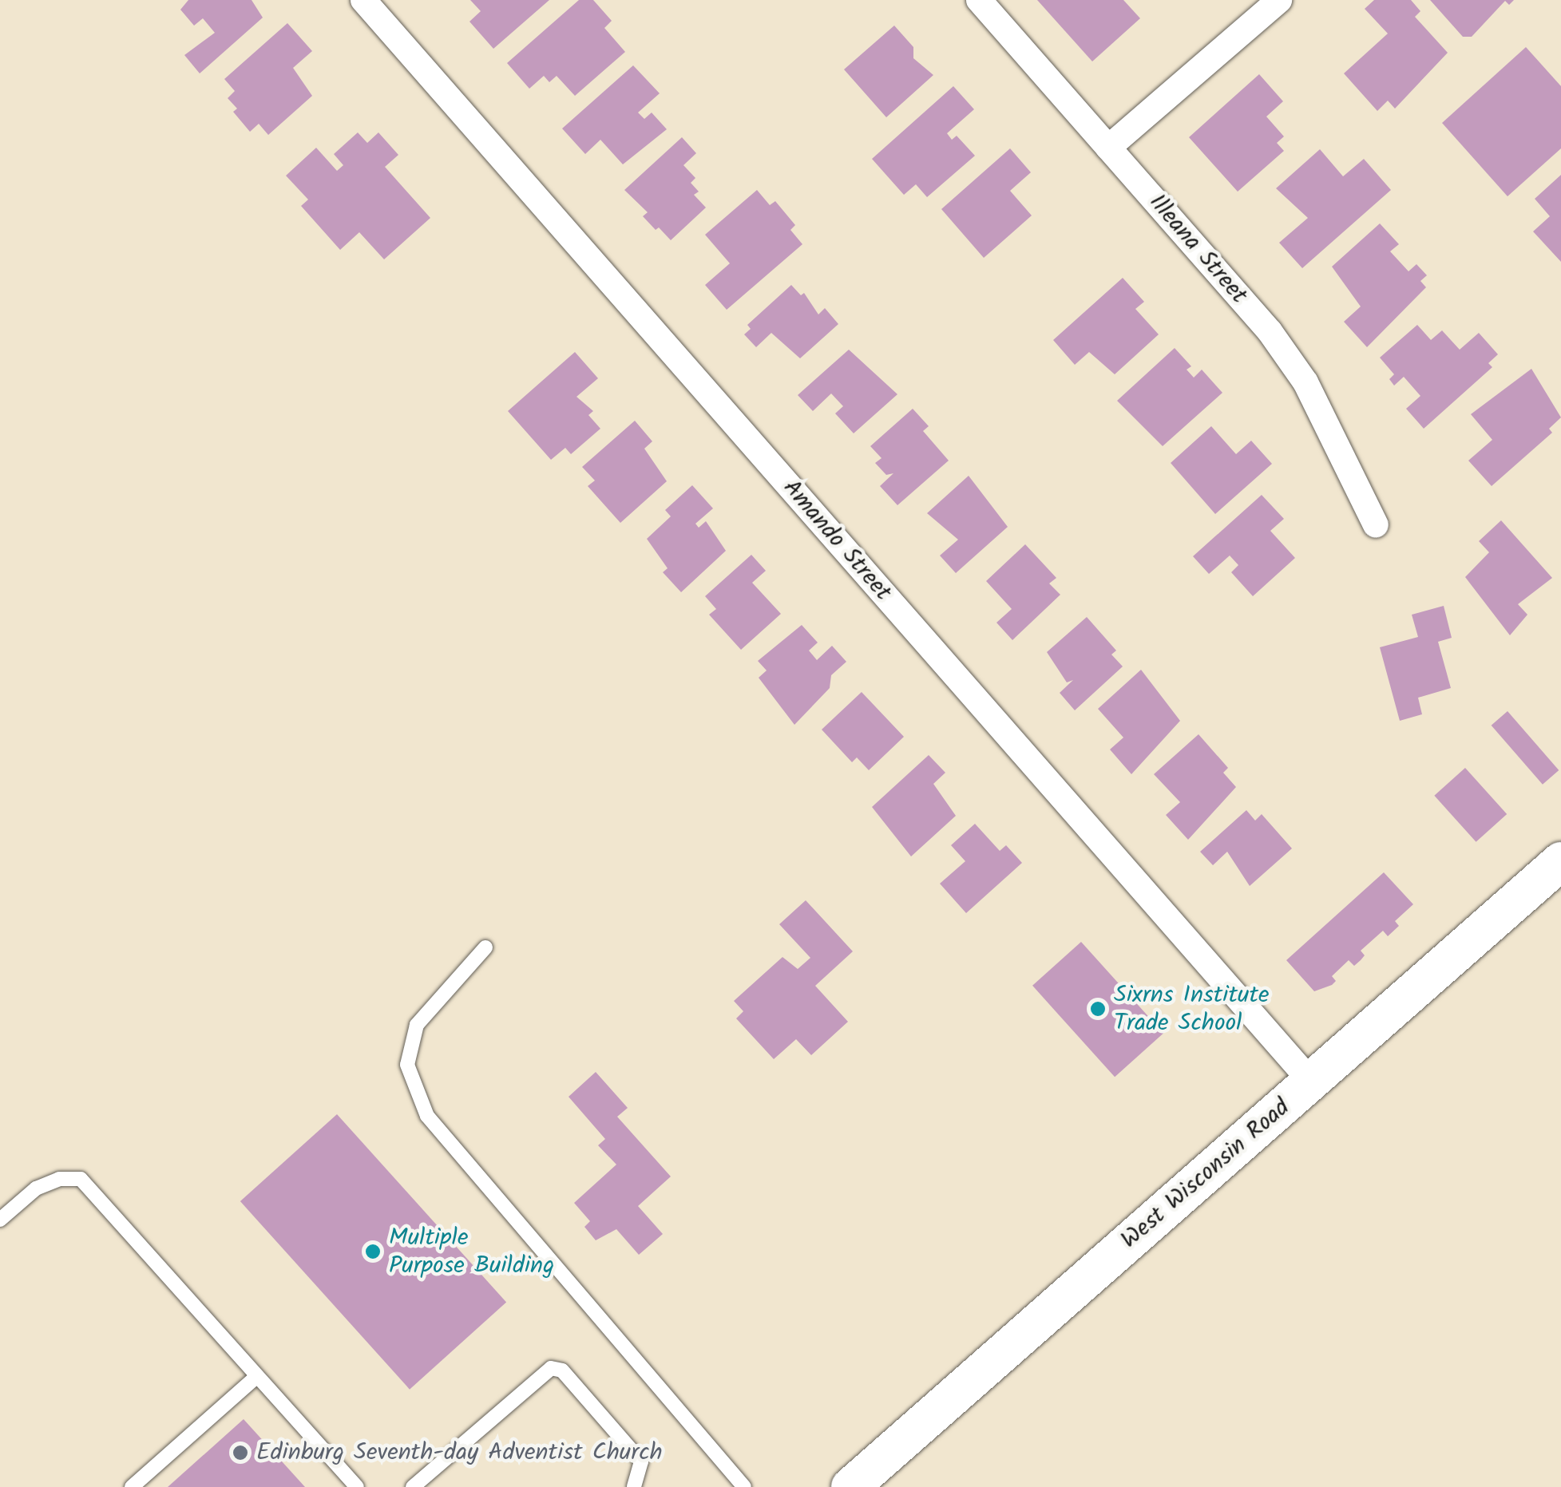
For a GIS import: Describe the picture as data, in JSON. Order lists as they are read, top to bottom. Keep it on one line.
{"streets":{"street":["Illeana Street","Amando Street","West Wisconsin Road"]},"crossings":[["Amando Street","West Wisconsin Road"]],"places":["Sixrns Institute Trade School","Multiple Purpose Building","Edinburg Seventh-day Adventist Church"]}
